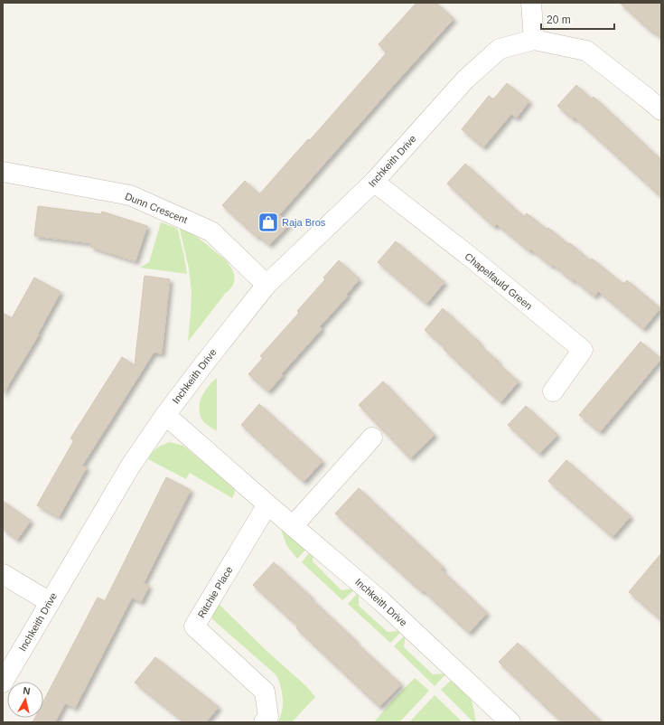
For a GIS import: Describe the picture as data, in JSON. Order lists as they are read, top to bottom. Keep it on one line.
{"streets":{"street":["Inchkeith Drive","Dunn Crescent","Chapelfauld Green","Ritchie Place"]},"crossings":[["Inchkeith Drive","Dunn Crescent"],["Inchkeith Drive","Chapelfauld Green"],["Inchkeith Drive","Ritchie Place"]],"places":{"shop":["Raja Bros"]},"scale_bar":"20 m","north":"top"}
